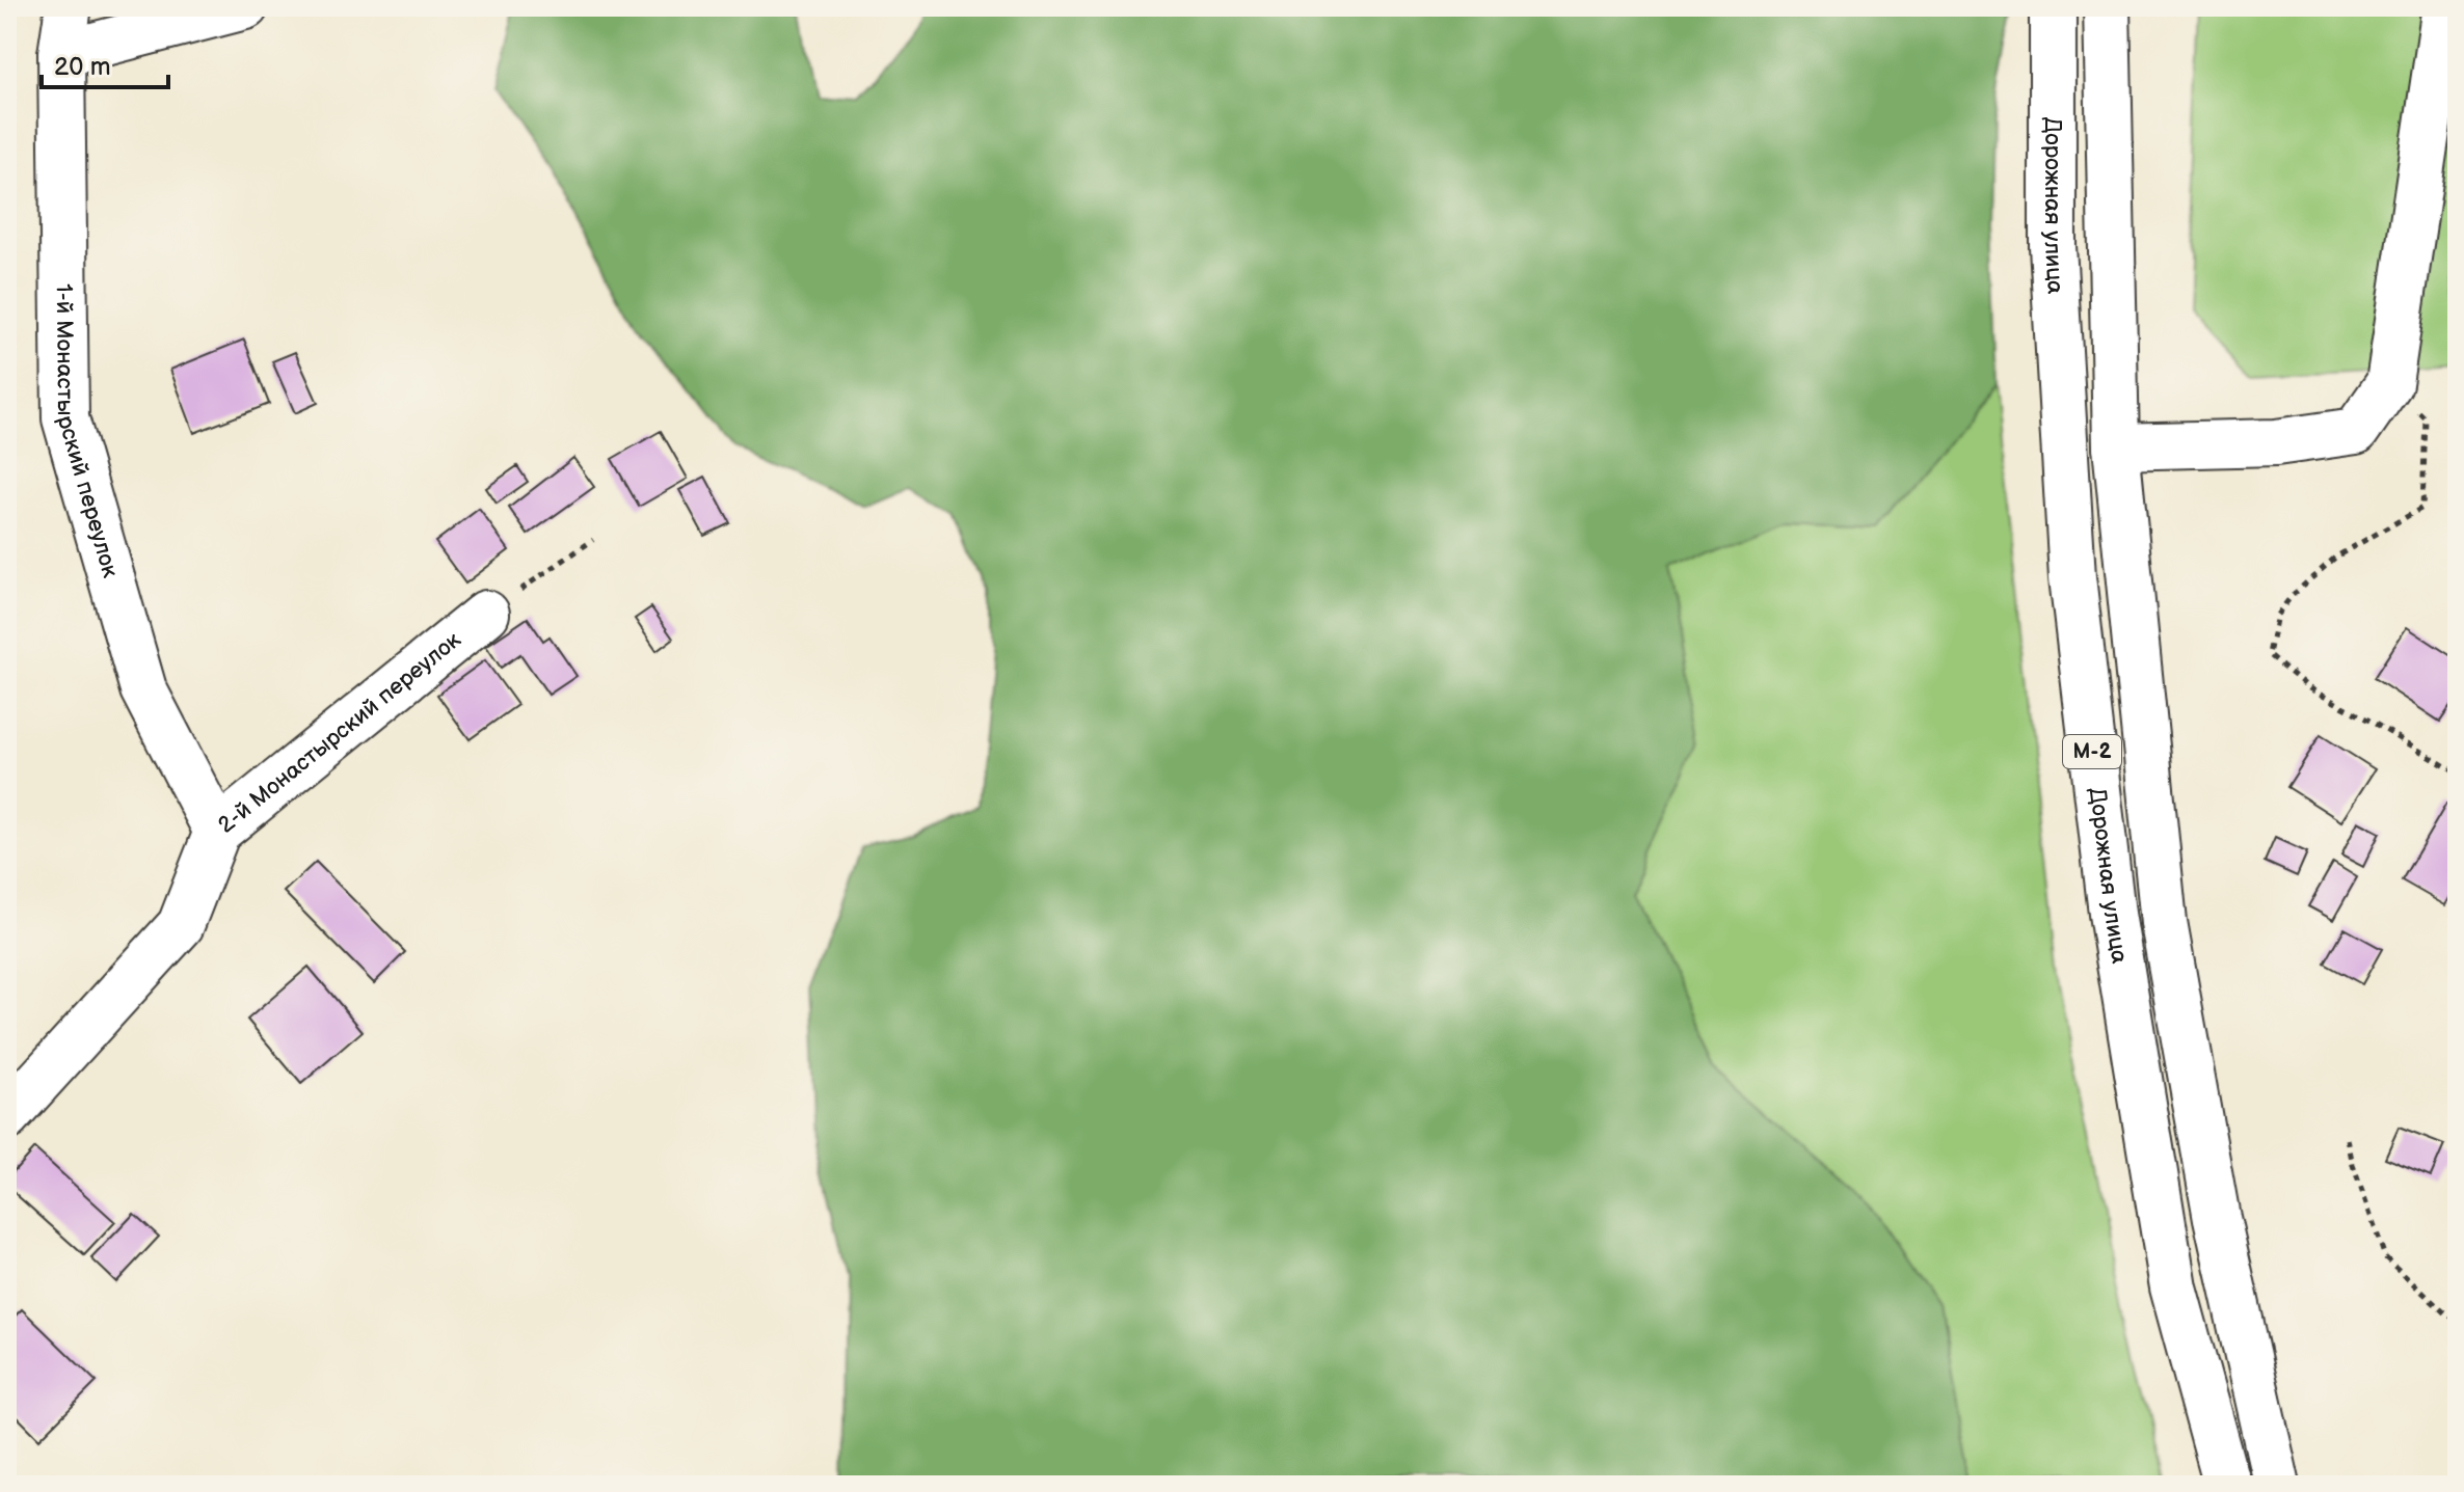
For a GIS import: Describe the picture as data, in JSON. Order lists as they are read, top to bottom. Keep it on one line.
{"streets":{"main road":["Дорожная улица","1-й Монастырский переулок","2-й Монастырский переулок","М-2"]},"crossings":[["1-й Монастырский переулок","2-й Монастырский переулок"]],"scale_bar":"20 m"}
